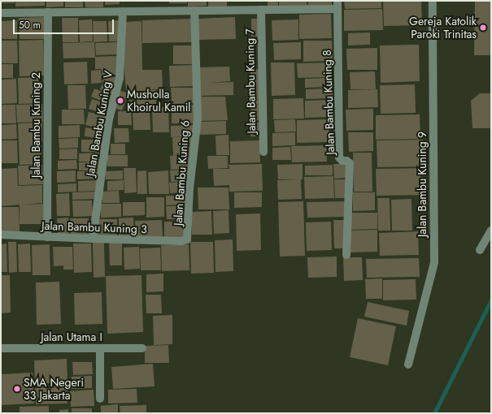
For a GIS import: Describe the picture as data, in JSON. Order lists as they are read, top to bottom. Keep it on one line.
{"streets":{"street":["Jalan Bambu Kuning 7","Jalan Bambu Kuning 8","Jalan Bambu Kuning V","Jalan Bambu Kuning 2","Jalan Bambu Kuning 6","Jalan Bambu Kuning 9","Jalan Bambu Kuning 3","Jalan Utama I"]},"crossings":[["Jalan Bambu Kuning V","Jalan Bambu Kuning 3"],["Jalan Bambu Kuning 2","Jalan Bambu Kuning 3"],["Jalan Bambu Kuning 6","Jalan Bambu Kuning 3"]],"places":["Gereja Katolik Paroki Trinitas","Musholla Khoirul Kamil","SMA Negeri 33 Jakarta"],"scale_bar":"50 m"}
